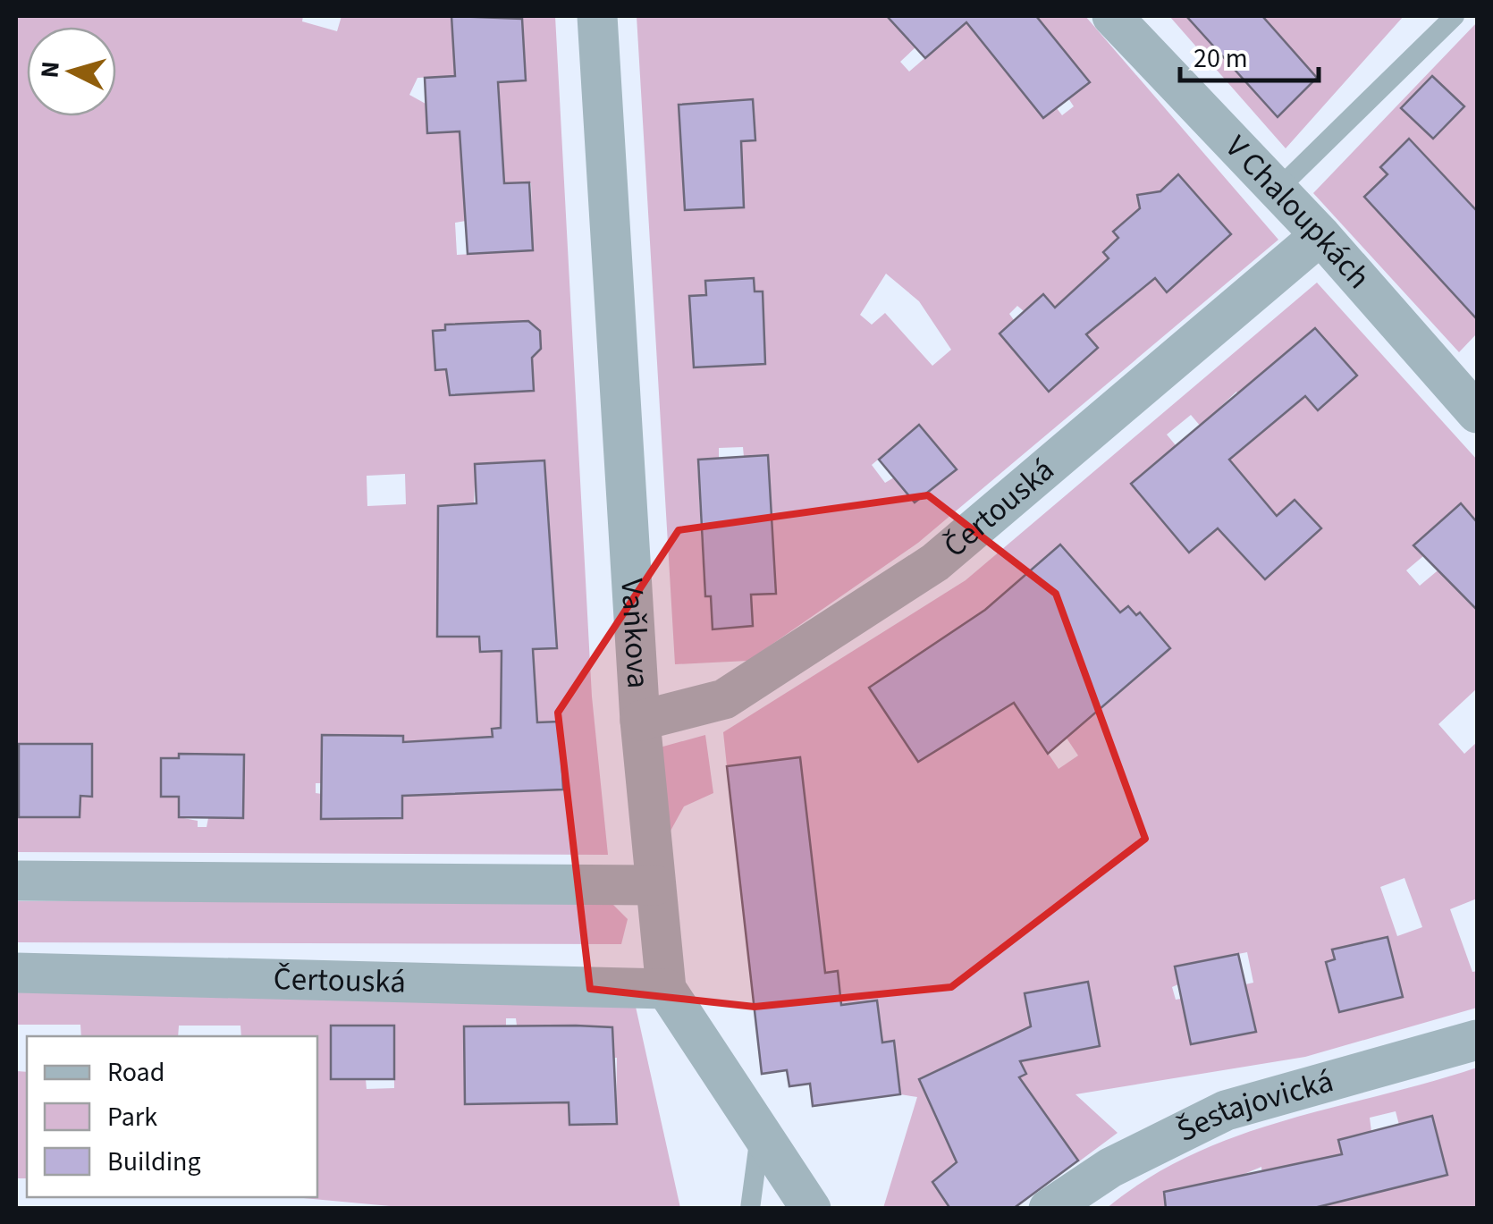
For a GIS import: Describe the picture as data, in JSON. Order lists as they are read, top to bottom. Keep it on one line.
{"streets":{"street":["V Chaloupkách","Čertouská","Vaňkova","Šestajovická"]},"crossings":[["V Chaloupkách","Čertouská"],["Čertouská","Vaňkova"]],"legend":["Road","Park","Building"],"scale_bar":"20 m","north":"left"}
